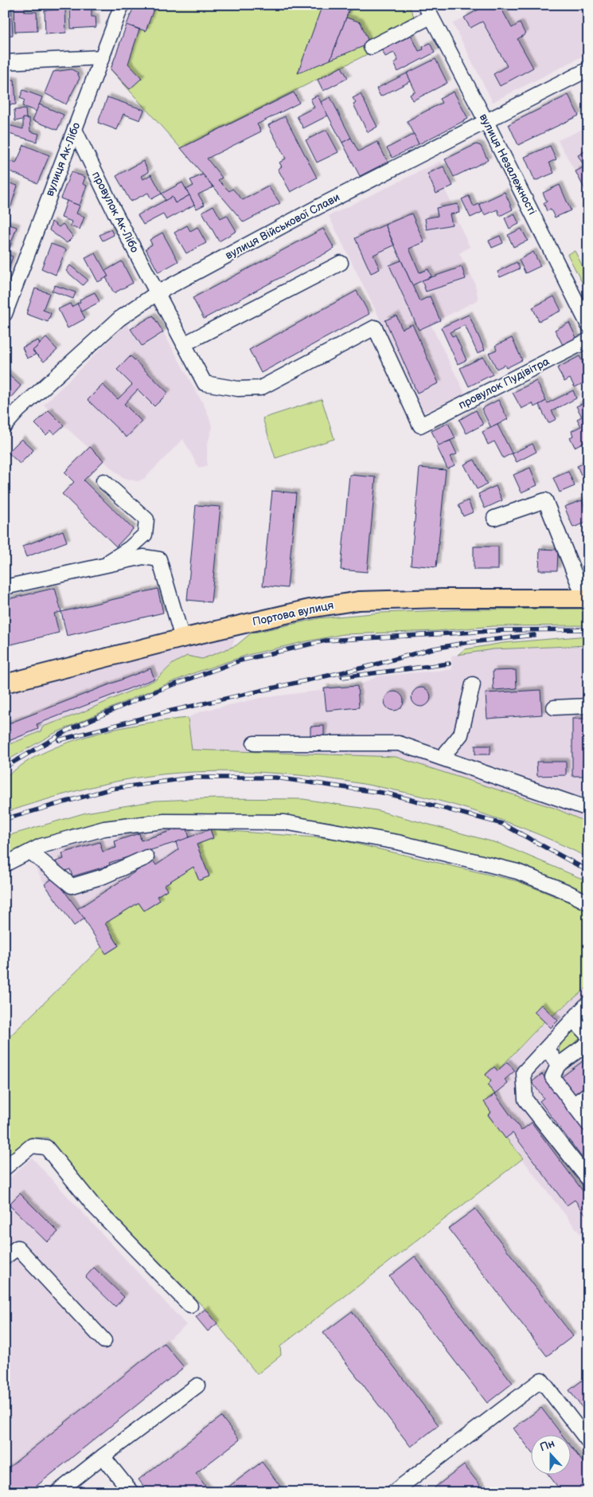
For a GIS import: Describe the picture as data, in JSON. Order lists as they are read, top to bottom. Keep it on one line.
{"streets":{"main road":["Портова вулиця"],"street":["вулиця Ак-Лібо","вулиця Незалежності","провулок Ак-Лібо","вулиця Військової Слави","провулок Пудівітра"]},"crossings":[["вулиця Ак-Лібо","провулок Ак-Лібо"],["вулиця Незалежності","вулиця Військової Слави"],["провулок Ак-Лібо","вулиця Військової Слави"],["провулок Ак-Лібо","провулок Пудівітра"]],"north":"top"}
